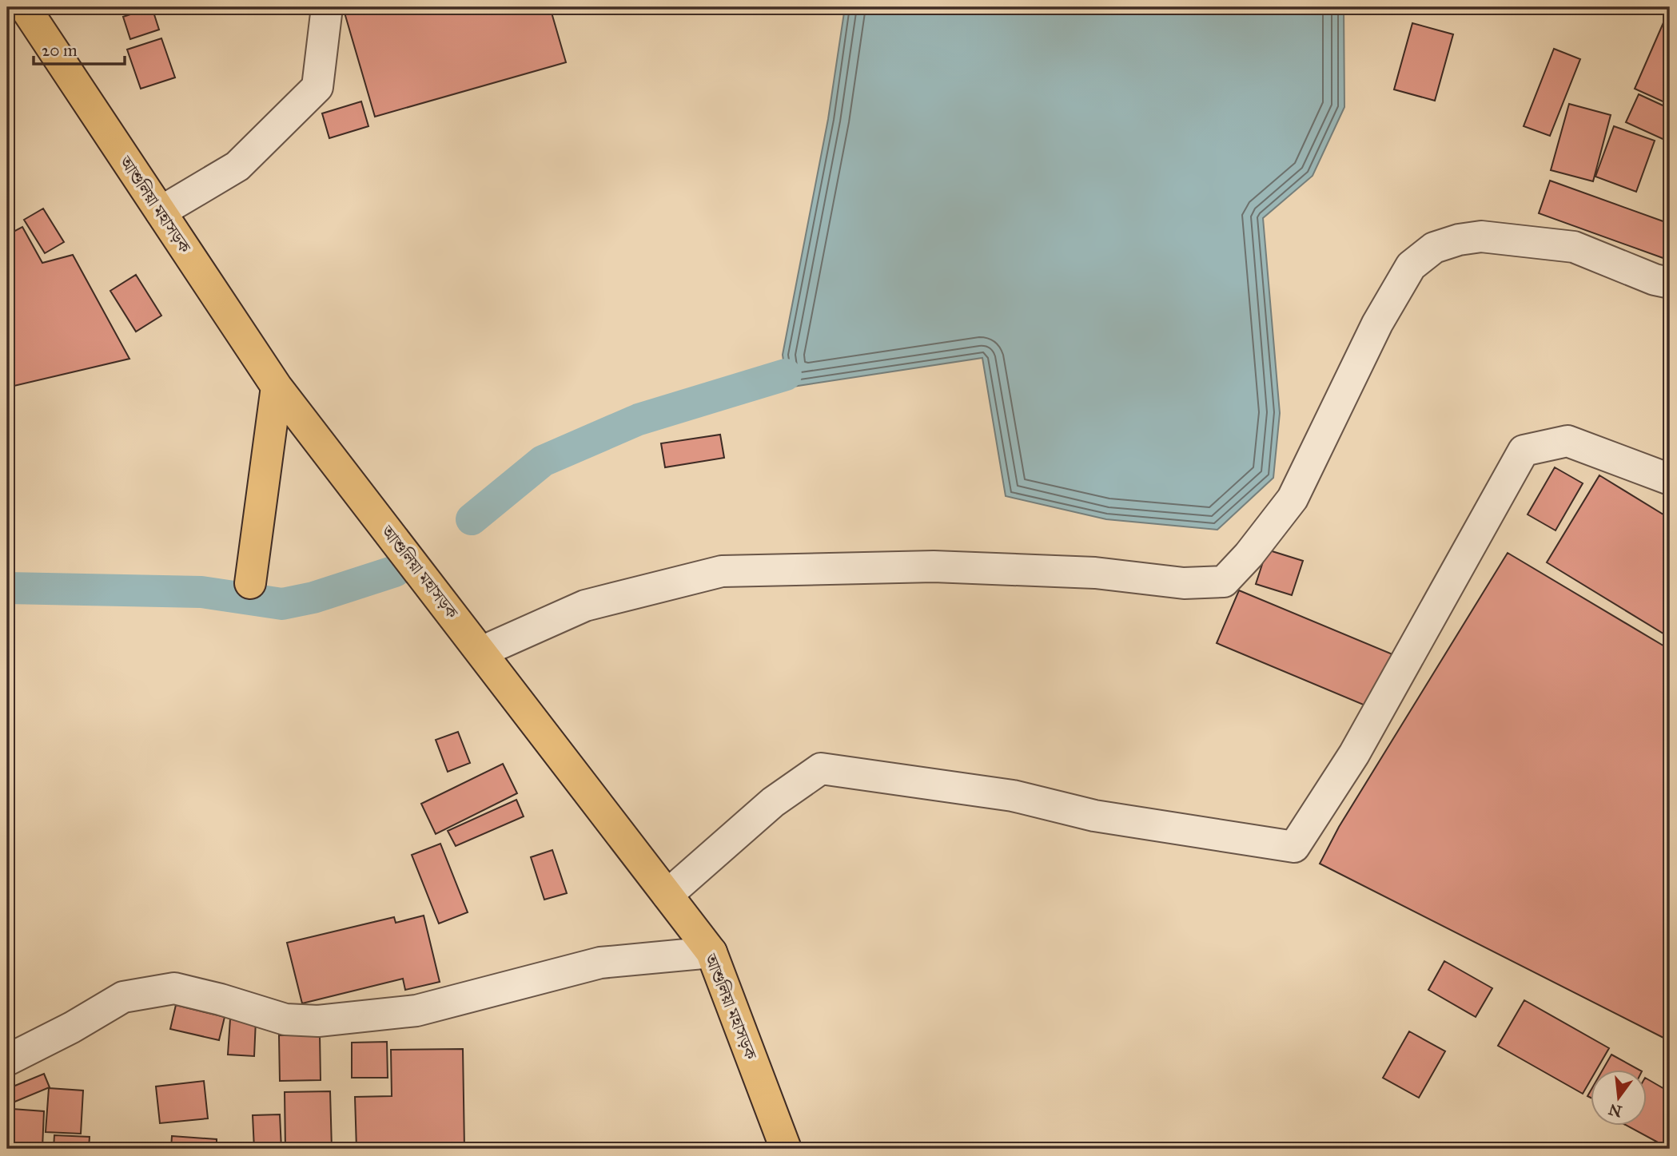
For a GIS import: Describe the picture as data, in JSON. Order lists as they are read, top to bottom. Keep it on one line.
{"streets":{"highway":["আশুলিয়া মহাসড়ক"]},"scale_bar":"20 m","north":"bottom"}
